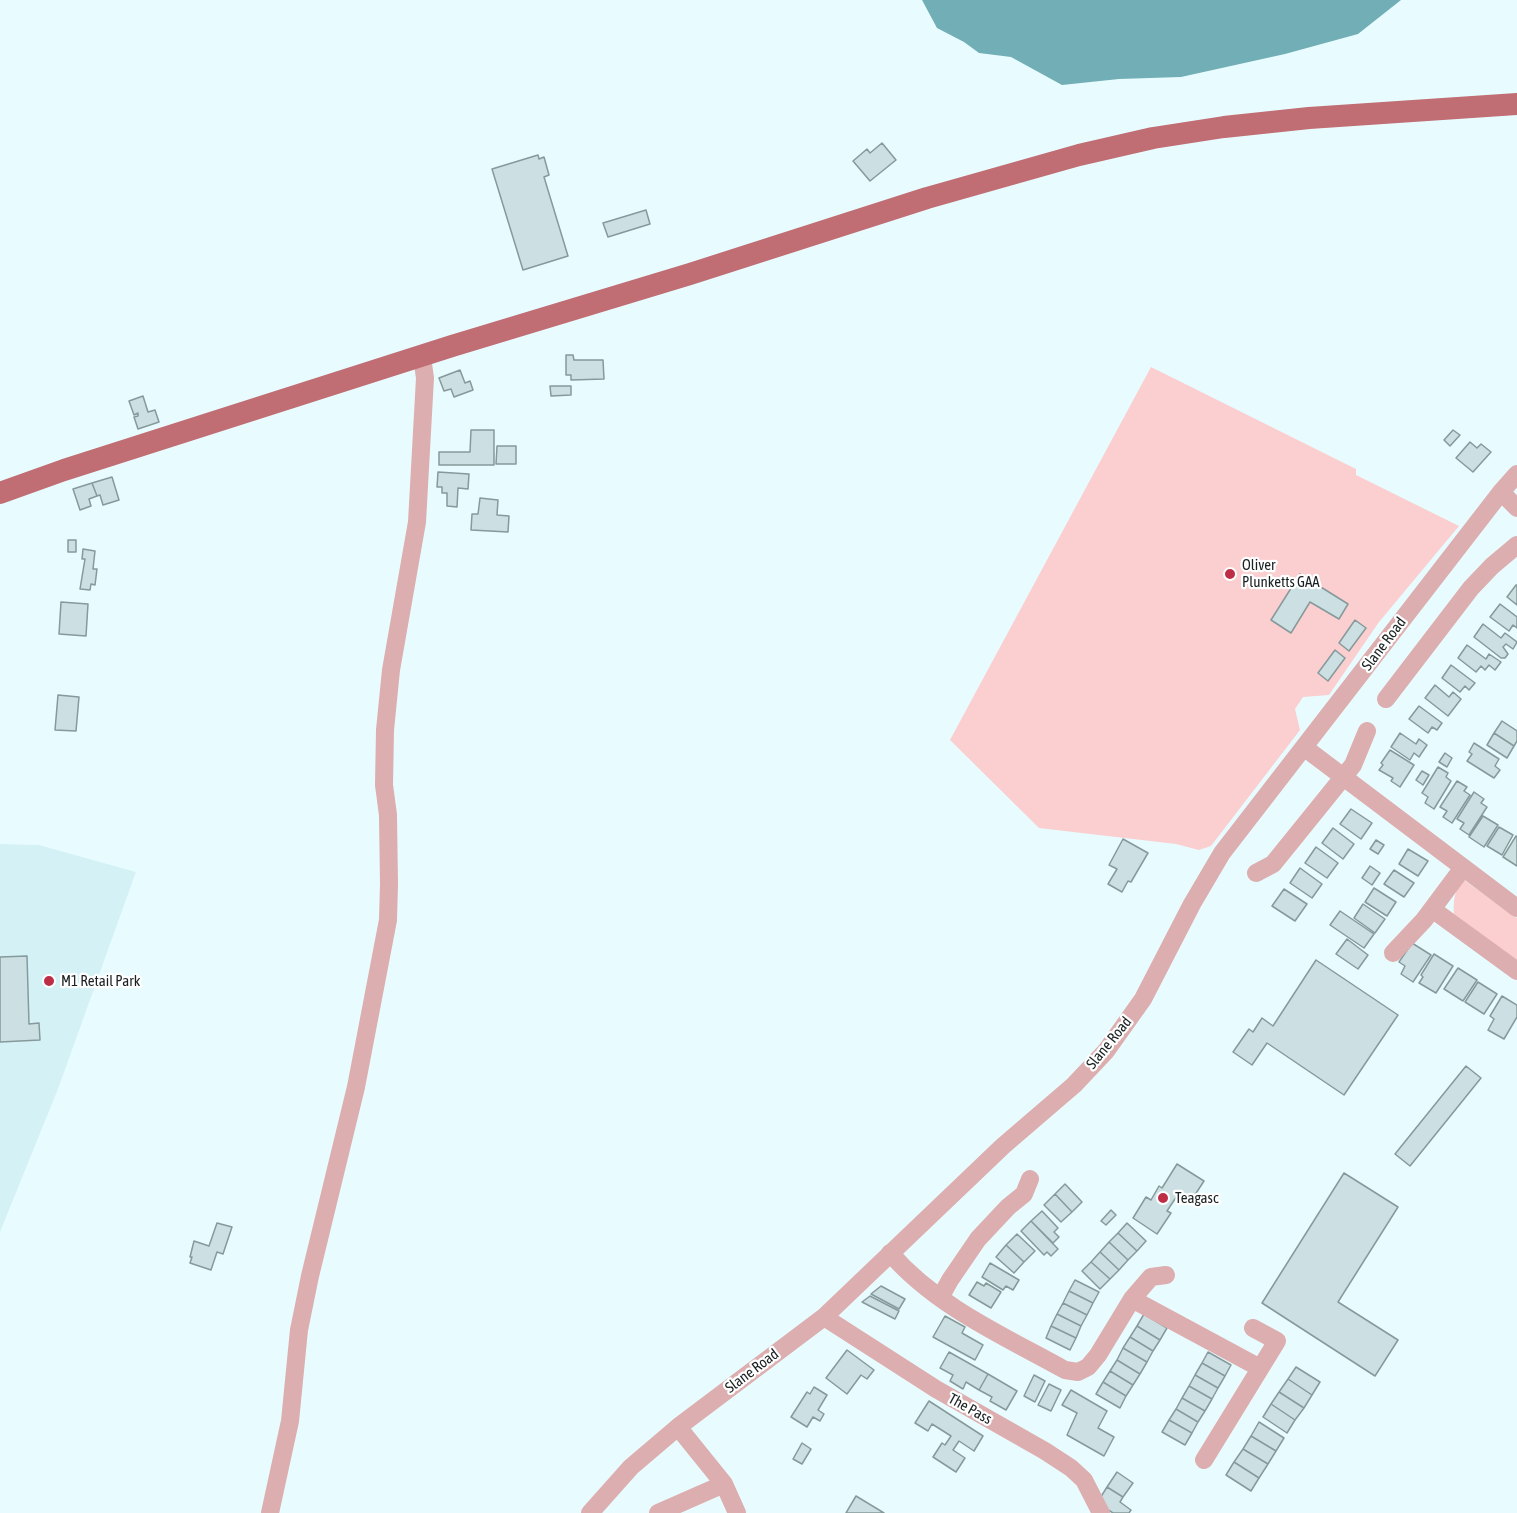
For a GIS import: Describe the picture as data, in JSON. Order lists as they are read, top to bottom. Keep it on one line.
{"streets":{"street":["Slane Road","The Pass"]},"crossings":[["Slane Road","The Pass"]],"places":["Oliver Plunketts GAA","M1 Retail Park","Teagasc"]}
